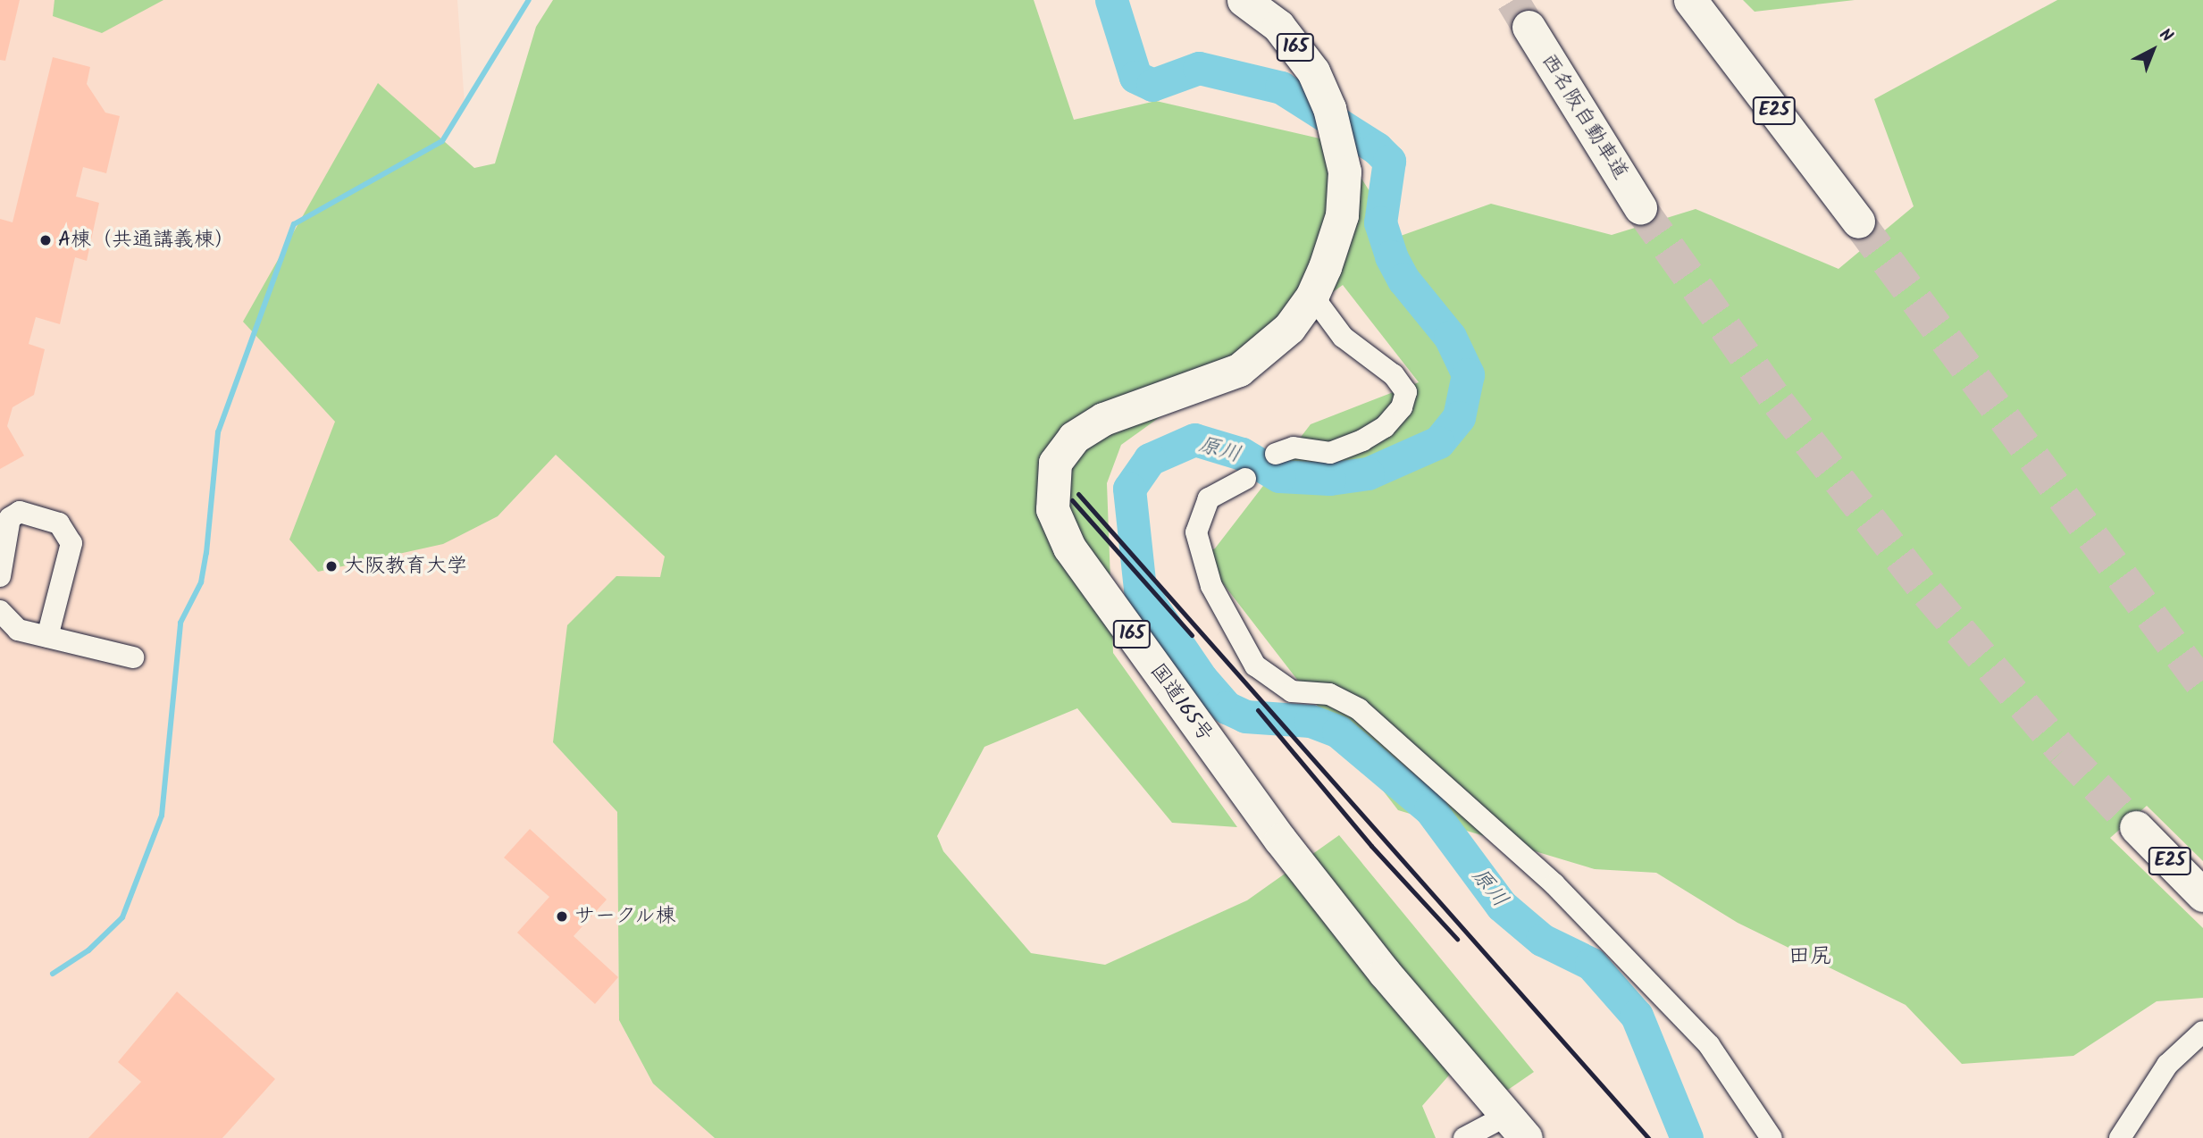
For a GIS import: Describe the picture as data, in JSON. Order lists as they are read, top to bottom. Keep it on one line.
{"streets":{"highway":["165","E25","西名阪自動車道","国道165号"]},"districts":["田尻"],"water":["原川"],"places":["A棟（共通講義棟）","大阪教育大学","サークル棟"],"north":"top right"}
